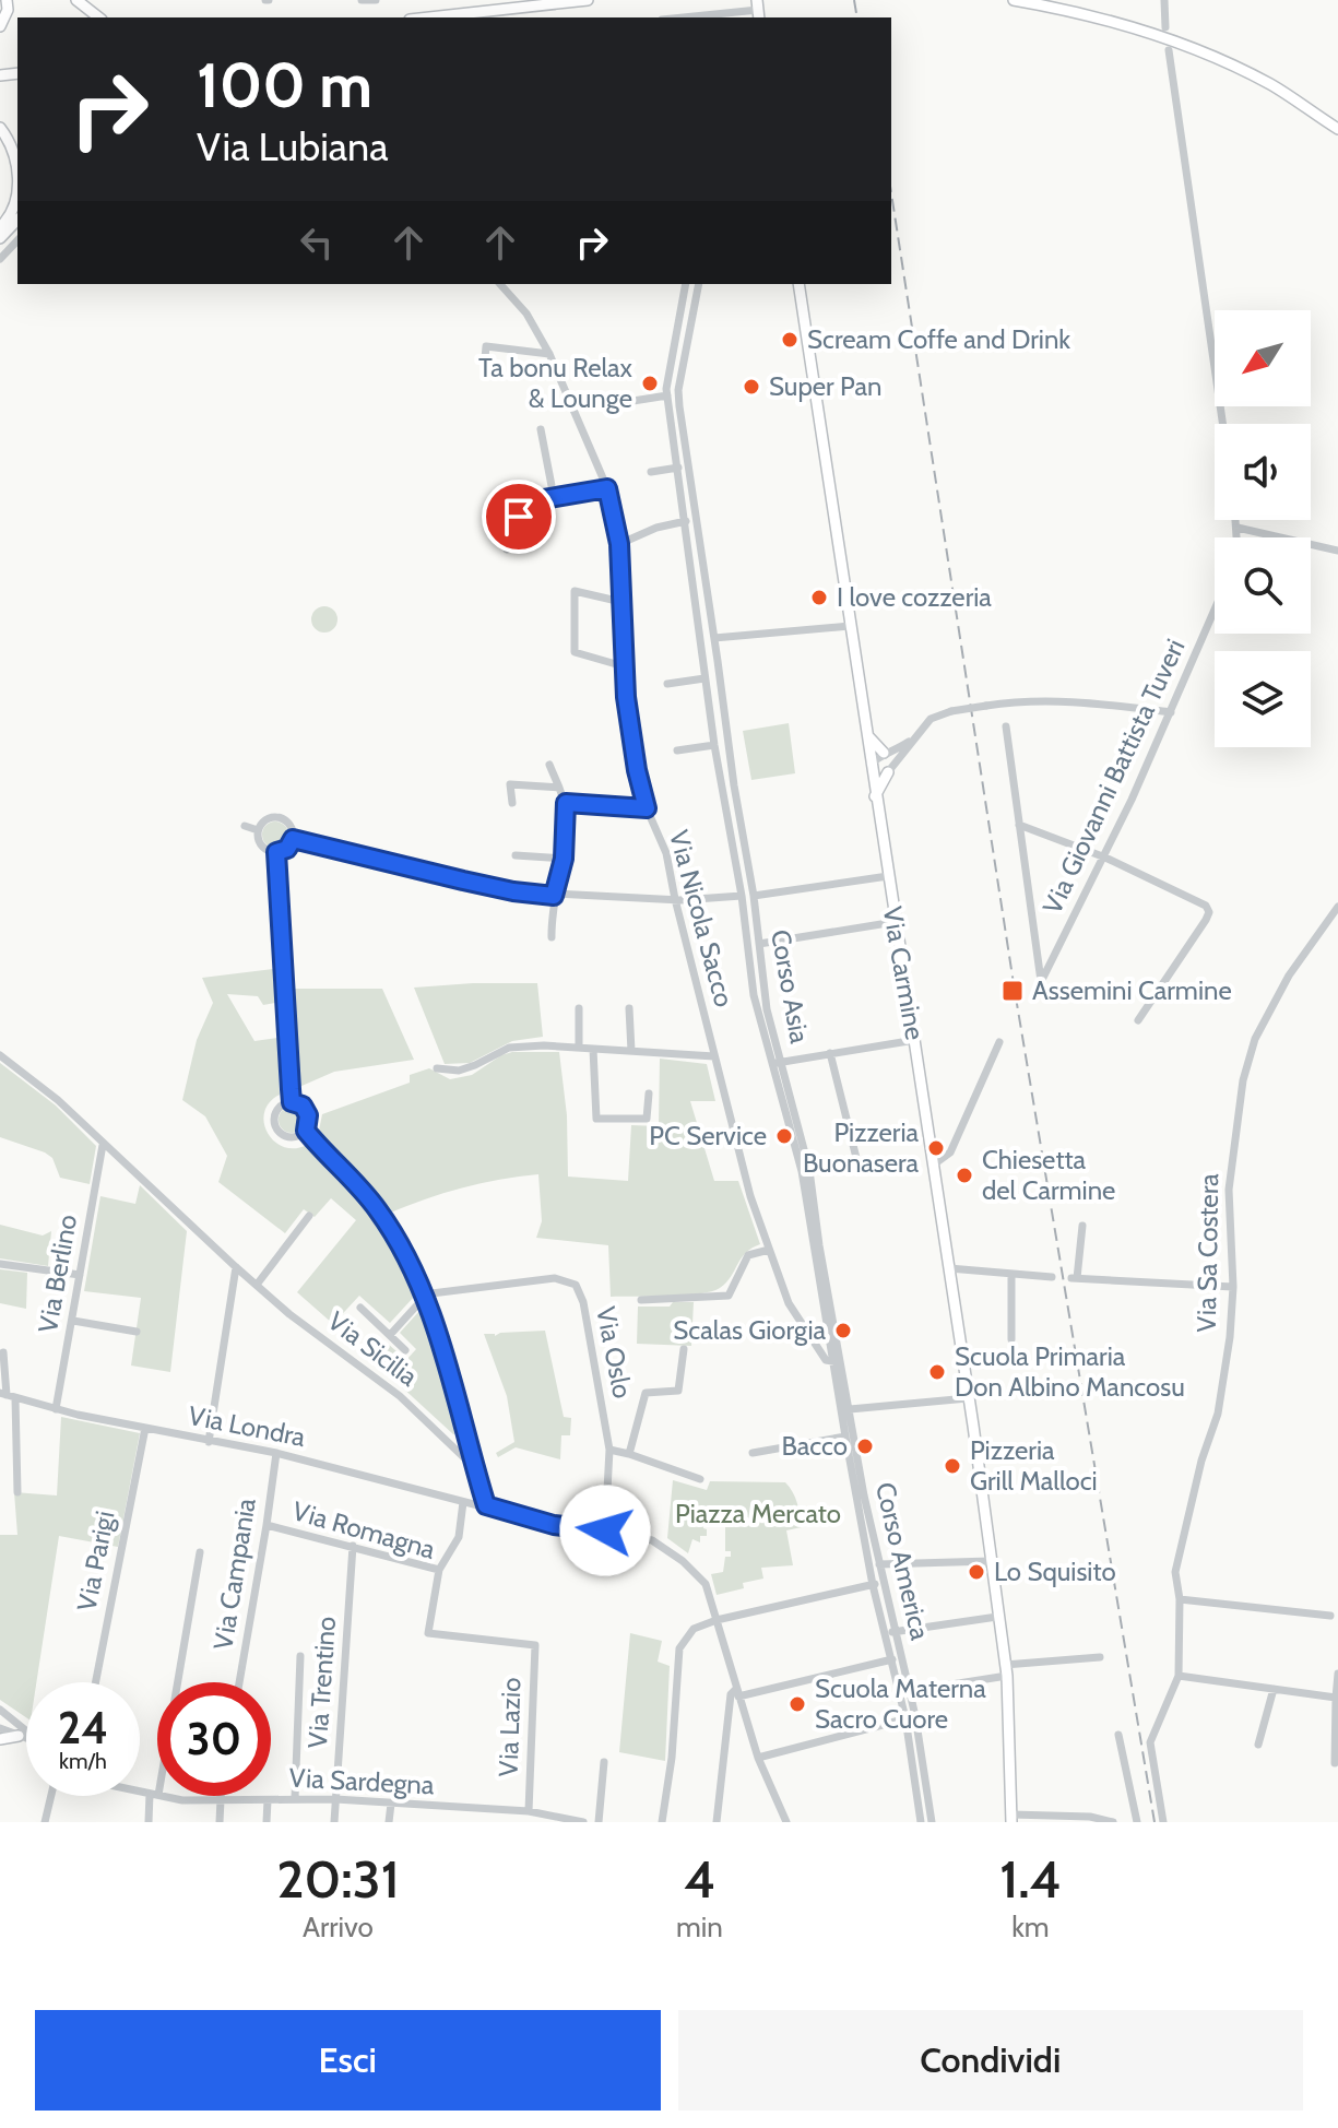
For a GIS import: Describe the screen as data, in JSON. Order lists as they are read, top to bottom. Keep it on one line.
{"streets":{"main road":["Via Carmine"],"street":["Via Giovanni Battista Tuveri","Via Nicola Sacco","Corso Asia","Via Sa Costera","Via Berlino","Via Sicilia","Via Oslo","Via Londra","Via Romagna","Via Parigi","Corso America","Via Campania","Via Trentino","Via Lazio","Via Sardegna"]},"crossings":[["Via Nicola Sacco","Corso America"],["Corso Asia","Corso America"],["Via Berlino","Via Sicilia"],["Via Berlino","Via Londra"],["Via Sicilia","Via Londra"],["Via Londra","Via Parigi"],["Via Londra","Via Campania"],["Via Romagna","Via Campania"],["Via Romagna","Via Trentino"],["Via Romagna","Via Lazio"],["Via Trentino","Via Sardegna"],["Via Lazio","Via Sardegna"]],"parks":["Piazza Mercato"],"places":{"other":["Scream Coffe and Drink","Ta bonu Relax & Lounge","Super Pan","I love cozzeria","PC Service","Pizzeria Buonasera","Chiesetta del Carmine","Scalas Giorgia","Scuola Primaria Don Albino Mancosu","Bacco","Pizzeria Grill Malloci","Lo Squisito","Scuola Materna Sacro Cuore"],"transit":["Assemini Carmine"]},"north":"bottom left","page":{"turn":["100 m","Via Lubiana"],"speed":"24 km/h","limit":"30","eta":["20:31","Arrivo","4","min","1.4","km"],"buttons":["Esci","Condividi"]}}
